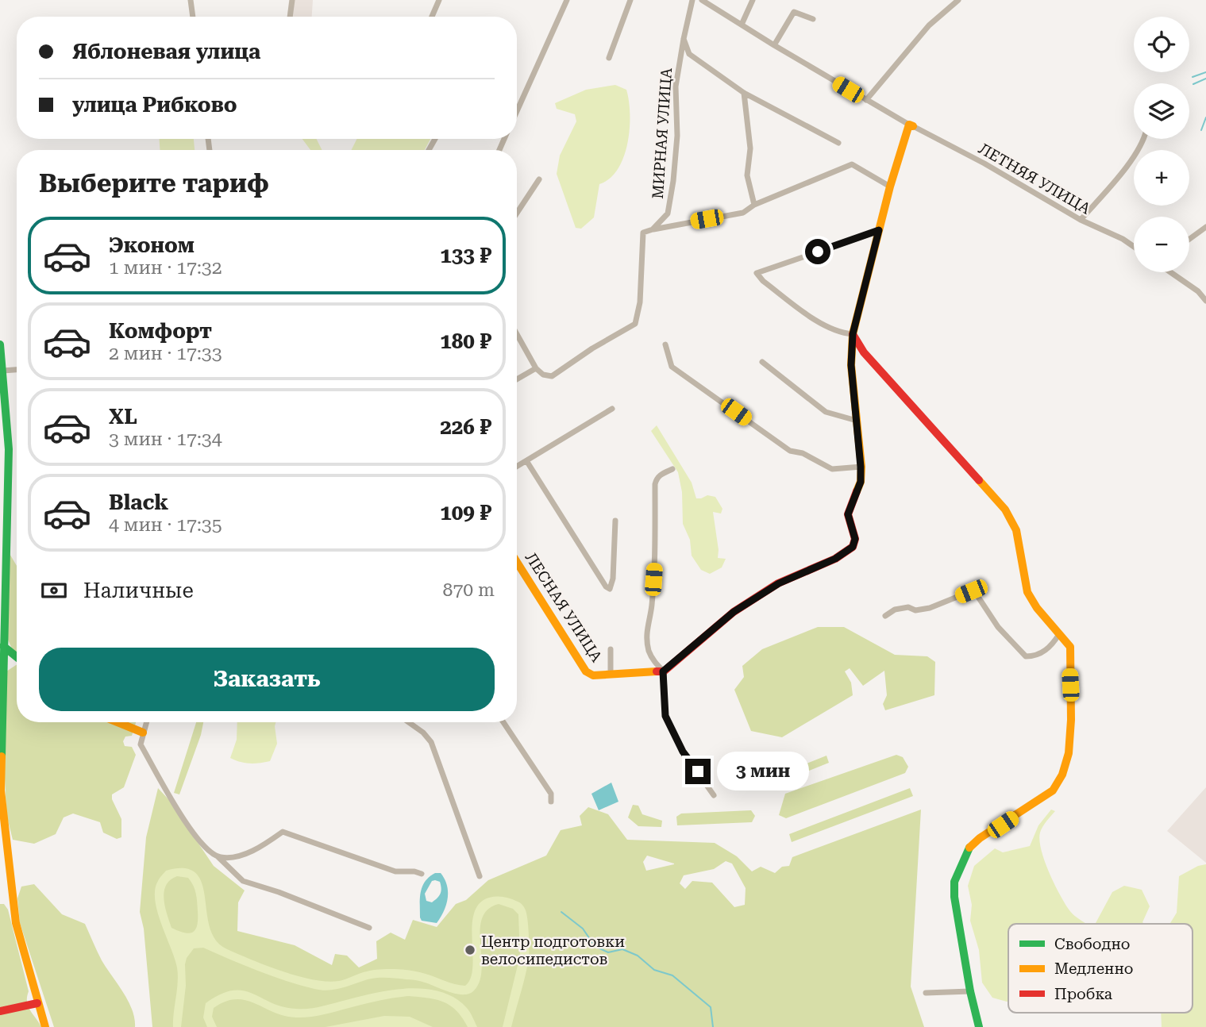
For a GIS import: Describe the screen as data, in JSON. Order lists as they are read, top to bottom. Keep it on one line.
{"streets":{"street":["МИРНАЯ УЛИЦА","ЛЕТНЯЯ УЛИЦА","ЛЕСНАЯ УЛИЦА"]},"places":["Центр подготовки велосипедистов"],"legend":["Свободно","Медленно","Пробка"],"page":{"map_buttons":["+","−"],"banner":["Яблоневая улица","улица Рибково"],"heading":"Выберите тариф","list":[{"name":"Эконом","note":"1 мин · 17:32","value":"133 ₽"},{"name":"Комфорт","note":"2 мин · 17:33","value":"180 ₽"},{"name":"XL","note":"3 мин · 17:34","value":"226 ₽"},{"name":"Black","note":"4 мин · 17:35","value":"109 ₽"}],"pay":["Наличные","870 m"],"buttons":"Заказать","bubble":"3 мин"}}
